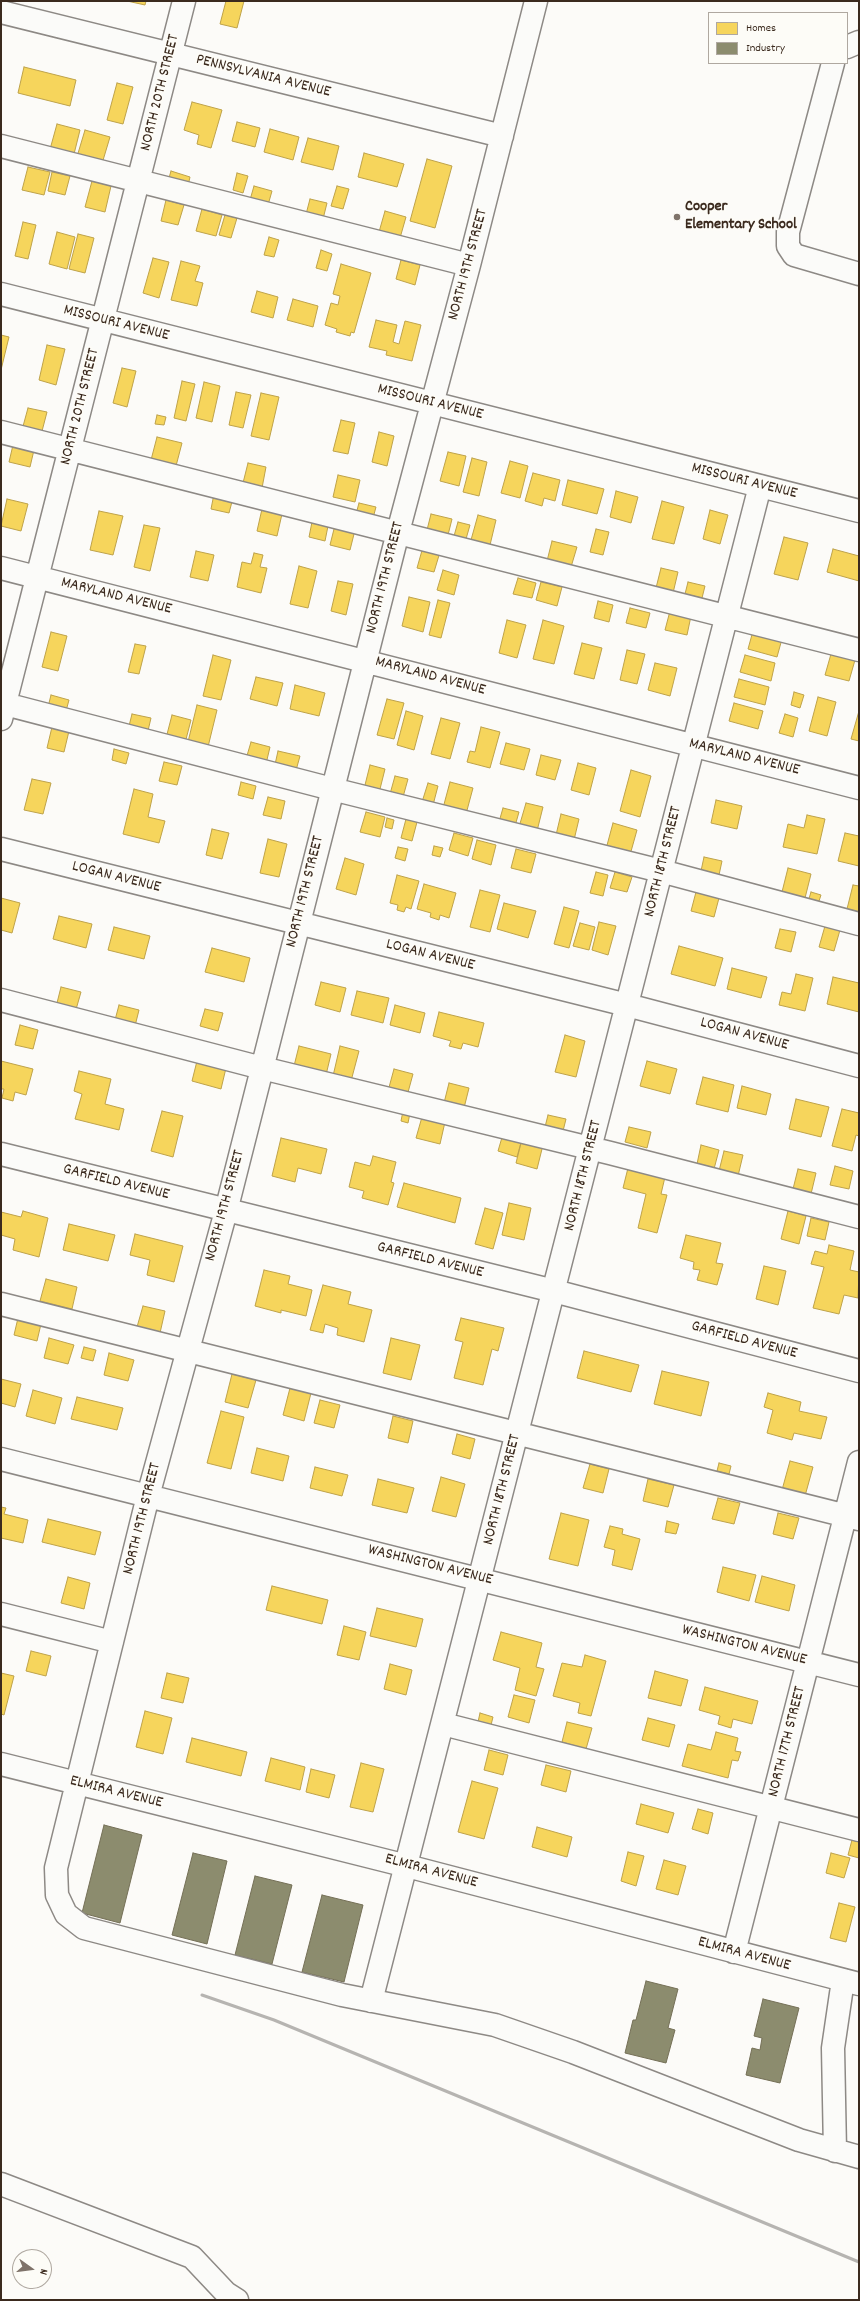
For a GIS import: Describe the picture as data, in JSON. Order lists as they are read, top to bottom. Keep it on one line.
{"streets":{"street":["PENNSYLVANIA AVENUE","NORTH 20TH STREET","NORTH 19TH STREET","MISSOURI AVENUE","MARYLAND AVENUE","NORTH 18TH STREET","LOGAN AVENUE","GARFIELD AVENUE","WASHINGTON AVENUE","NORTH 17TH STREET","ELMIRA AVENUE"]},"crossings":[["PENNSYLVANIA AVENUE","NORTH 20TH STREET"],["PENNSYLVANIA AVENUE","NORTH 19TH STREET"],["NORTH 20TH STREET","MISSOURI AVENUE"],["NORTH 20TH STREET","MARYLAND AVENUE"],["NORTH 19TH STREET","MISSOURI AVENUE"],["NORTH 19TH STREET","MARYLAND AVENUE"],["NORTH 19TH STREET","NORTH 18TH STREET"],["NORTH 19TH STREET","LOGAN AVENUE"],["NORTH 19TH STREET","GARFIELD AVENUE"],["NORTH 19TH STREET","WASHINGTON AVENUE"],["NORTH 19TH STREET","ELMIRA AVENUE"],["MISSOURI AVENUE","NORTH 18TH STREET"],["MARYLAND AVENUE","NORTH 18TH STREET"],["NORTH 18TH STREET","LOGAN AVENUE"],["NORTH 18TH STREET","GARFIELD AVENUE"],["NORTH 18TH STREET","WASHINGTON AVENUE"],["NORTH 18TH STREET","ELMIRA AVENUE"],["WASHINGTON AVENUE","NORTH 17TH STREET"],["NORTH 17TH STREET","ELMIRA AVENUE"]],"places":["Cooper Elementary School"],"legend":["Homes","Industry"],"north":"right"}
